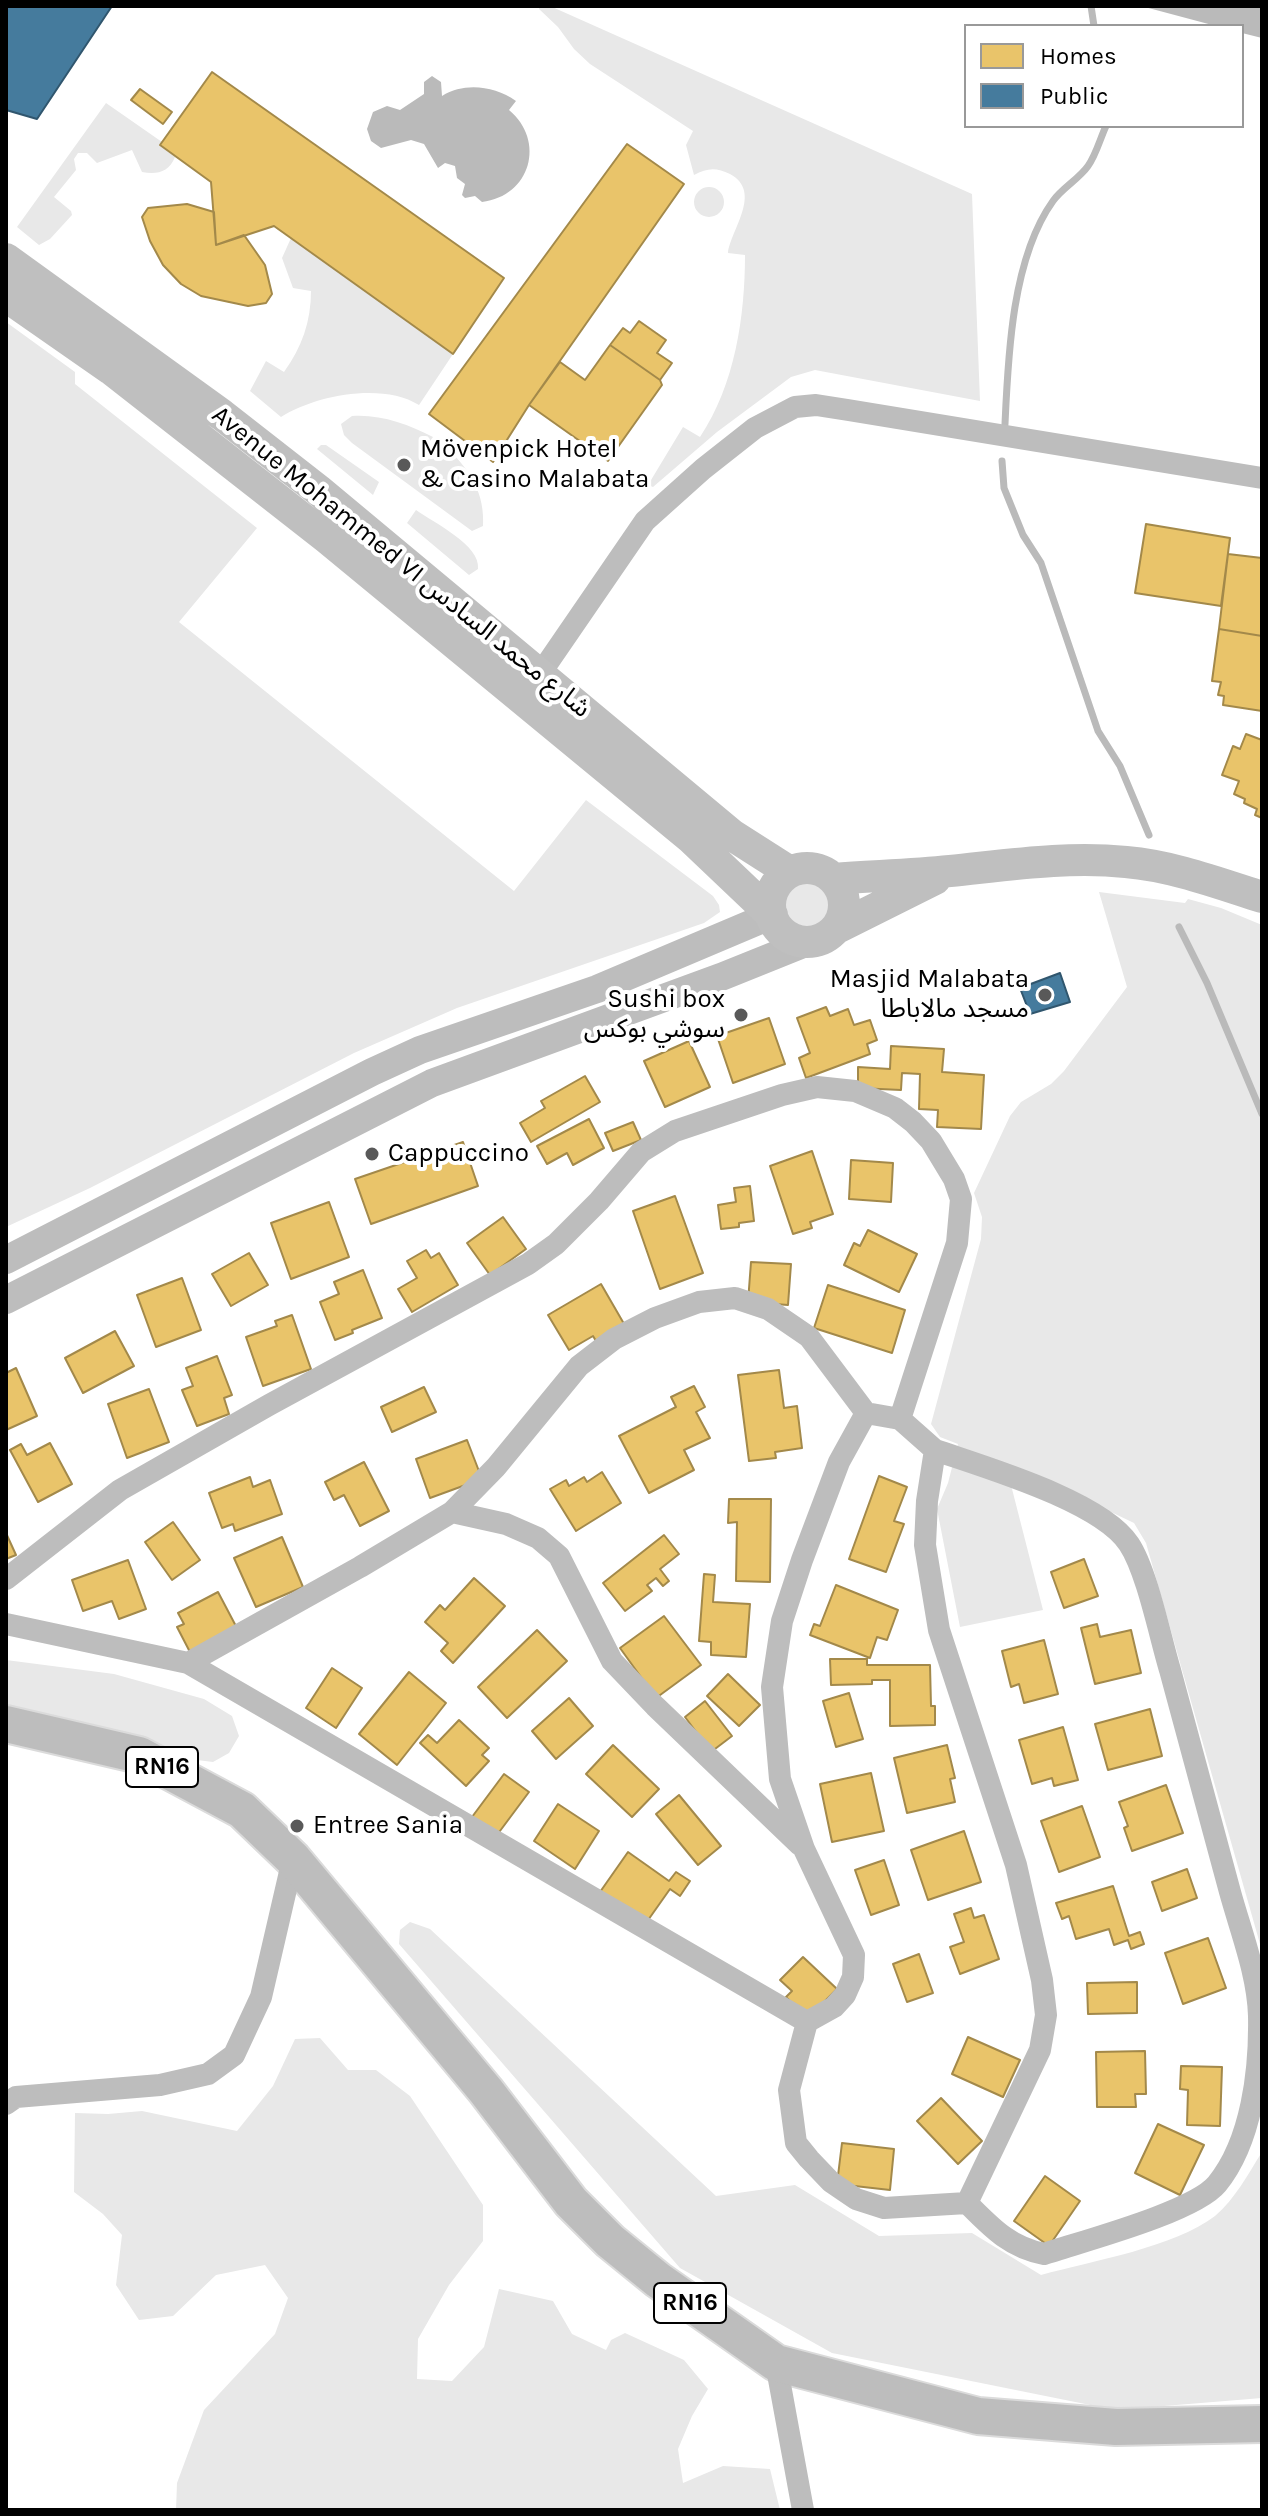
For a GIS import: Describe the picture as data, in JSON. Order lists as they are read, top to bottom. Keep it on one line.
{"streets":{"main road":["Avenue Mohammed VI شارع محمد السادس","RN16"]},"places":["Mövenpick Hotel & Casino Malabata","Masjid Malabata مسجد مالاباطا","Sushi box سوشي بوكس","Cappuccino","Entree Sania"],"legend":["Homes","Public"]}
